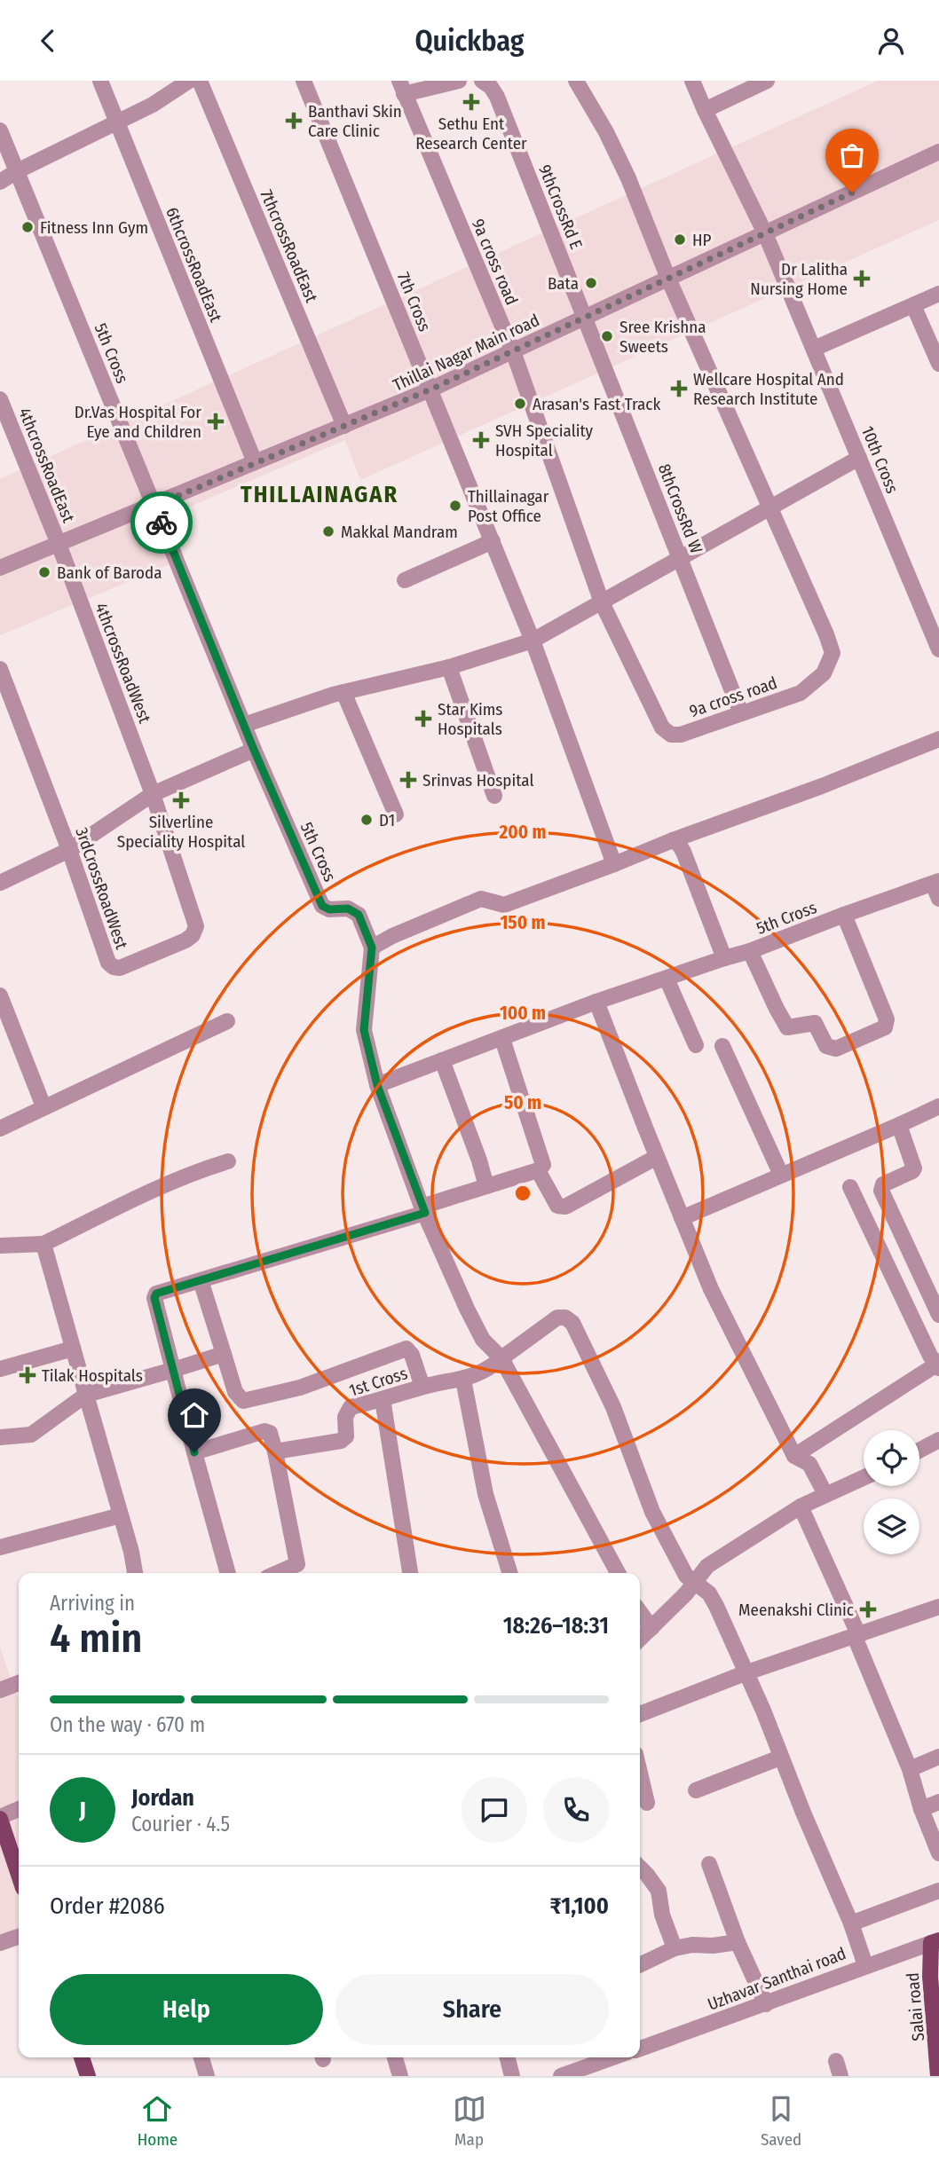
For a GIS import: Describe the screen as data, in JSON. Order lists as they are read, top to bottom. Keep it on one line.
{"streets":{"main road":["Salai road"],"street":["9thCrossRd E","7thcrossRoadEast","9a cross road","6thcrossRoadEast","7th Cross","Thillai Nagar Main road","5th Cross","10th Cross","4thcrossRoadEast","8thCrossRd W","4thcrossRoadWest","3rdCrossRoadWest","1st Cross","Uzhavar Santhai road"]},"crossings":[["9thCrossRd E","Thillai Nagar Main road"],["9thCrossRd E","8thCrossRd W"],["7thcrossRoadEast","Thillai Nagar Main road"],["9a cross road","Thillai Nagar Main road"],["9a cross road","8thCrossRd W"],["6thcrossRoadEast","Thillai Nagar Main road"],["7th Cross","Thillai Nagar Main road"],["Thillai Nagar Main road","5th Cross"],["Thillai Nagar Main road","10th Cross"],["Thillai Nagar Main road","4thcrossRoadEast"],["Thillai Nagar Main road","8thCrossRd W"],["Thillai Nagar Main road","4thcrossRoadWest"],["4thcrossRoadEast","4thcrossRoadWest"],["4thcrossRoadWest","3rdCrossRoadWest"],["Uzhavar Santhai road","Salai road"]],"districts":["THILLAINAGAR"],"places":{"health":["Sethu Ent Research Center","Banthavi Skin Care Clinic","Dr Lalitha Nursing Home","Wellcare Hospital And Research Institute","Dr.Vas Hospital For Eye and Children","SVH Speciality Hospital","Star Kims Hospitals","Srinvas Hospital","Silverline Speciality Hospital","Tilak Hospitals","Meenakshi Clinic"],"other":["Fitness Inn Gym","HP","Bata","Sree Krishna Sweets","Arasan's Fast Track","Thillainagar Post Office","Makkal Mandram","Bank of Baroda","D1"]},"page":{"header":"Quickbag","heading":["4 min","Arriving in","18:26–18:31"],"panel":["Jordan","Courier · 4.5","Order #2086","₹1,100"],"bar":"On the way · 670 m","round":"J","buttons":["Help","Share"],"tabs":["Home","Map","Saved"]},"rings":["200 m","150 m","100 m","50 m"]}
